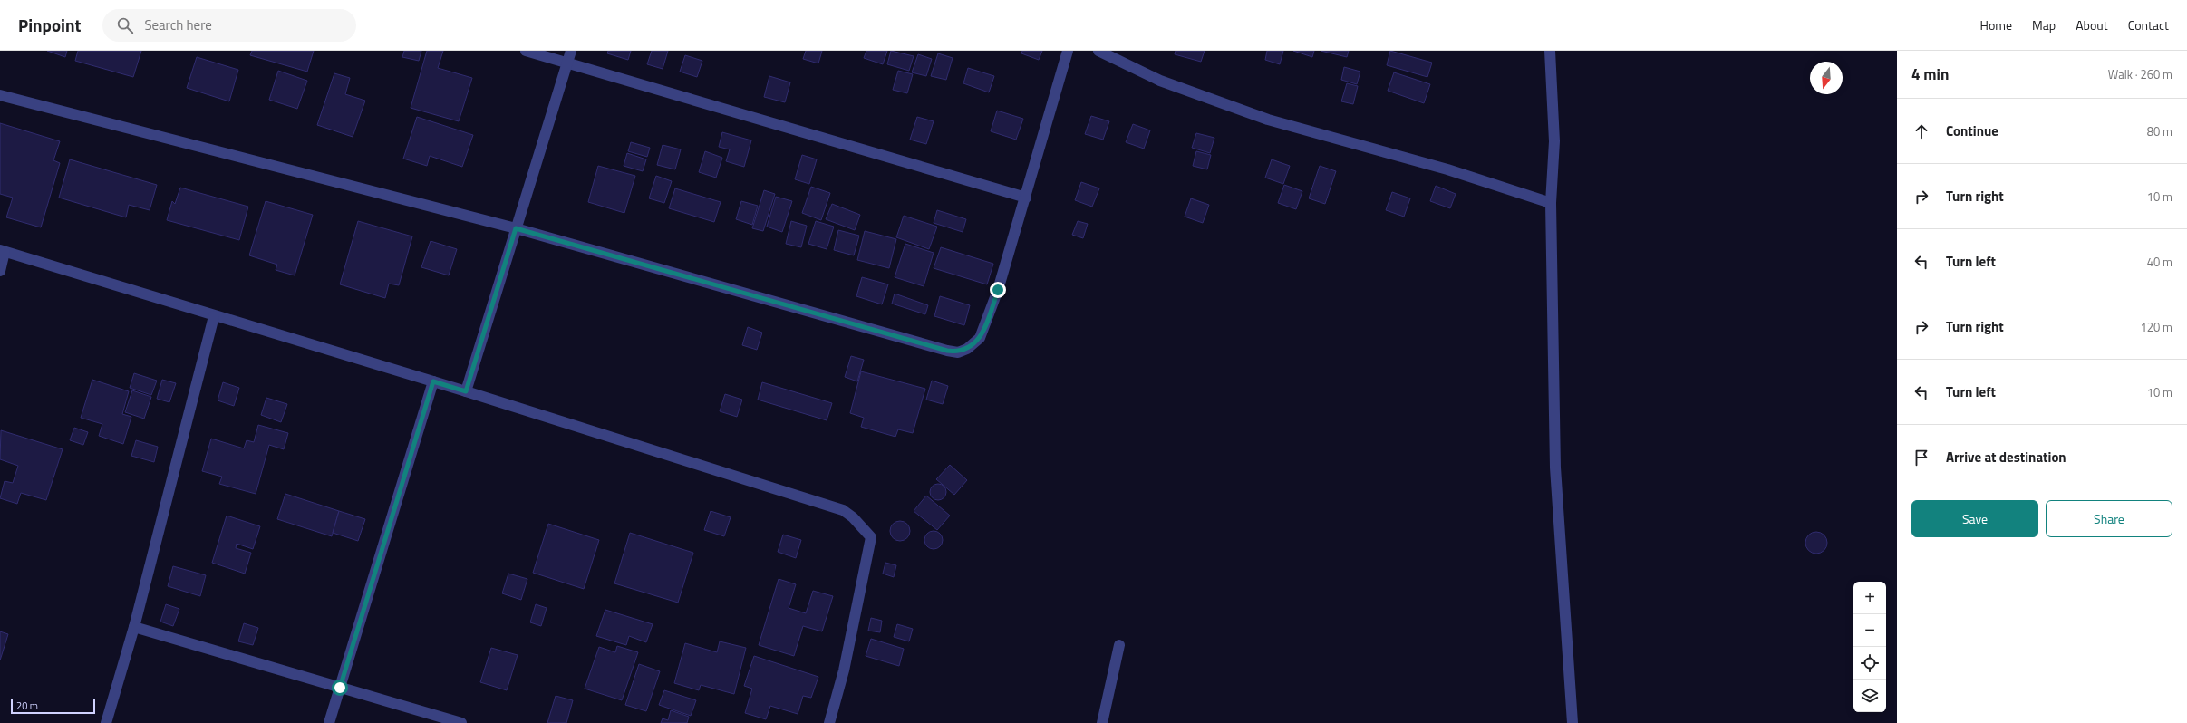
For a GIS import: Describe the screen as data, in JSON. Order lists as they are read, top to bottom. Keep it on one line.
{"scale_bar":"20 m","north":"bottom","page":{"header":"Pinpoint","search":"Search here","nav":["Home","Map","About","Contact"],"heading":["4 min","Walk · 260 m"],"list":[["Continue","80 m"],["Turn right","10 m"],["Turn left","40 m"],["Turn right","120 m"],["Turn left","10 m"],"Arrive at destination"],"buttons":["Save","Share"],"map_buttons":["+","−"],"scale":"20 m"}}
